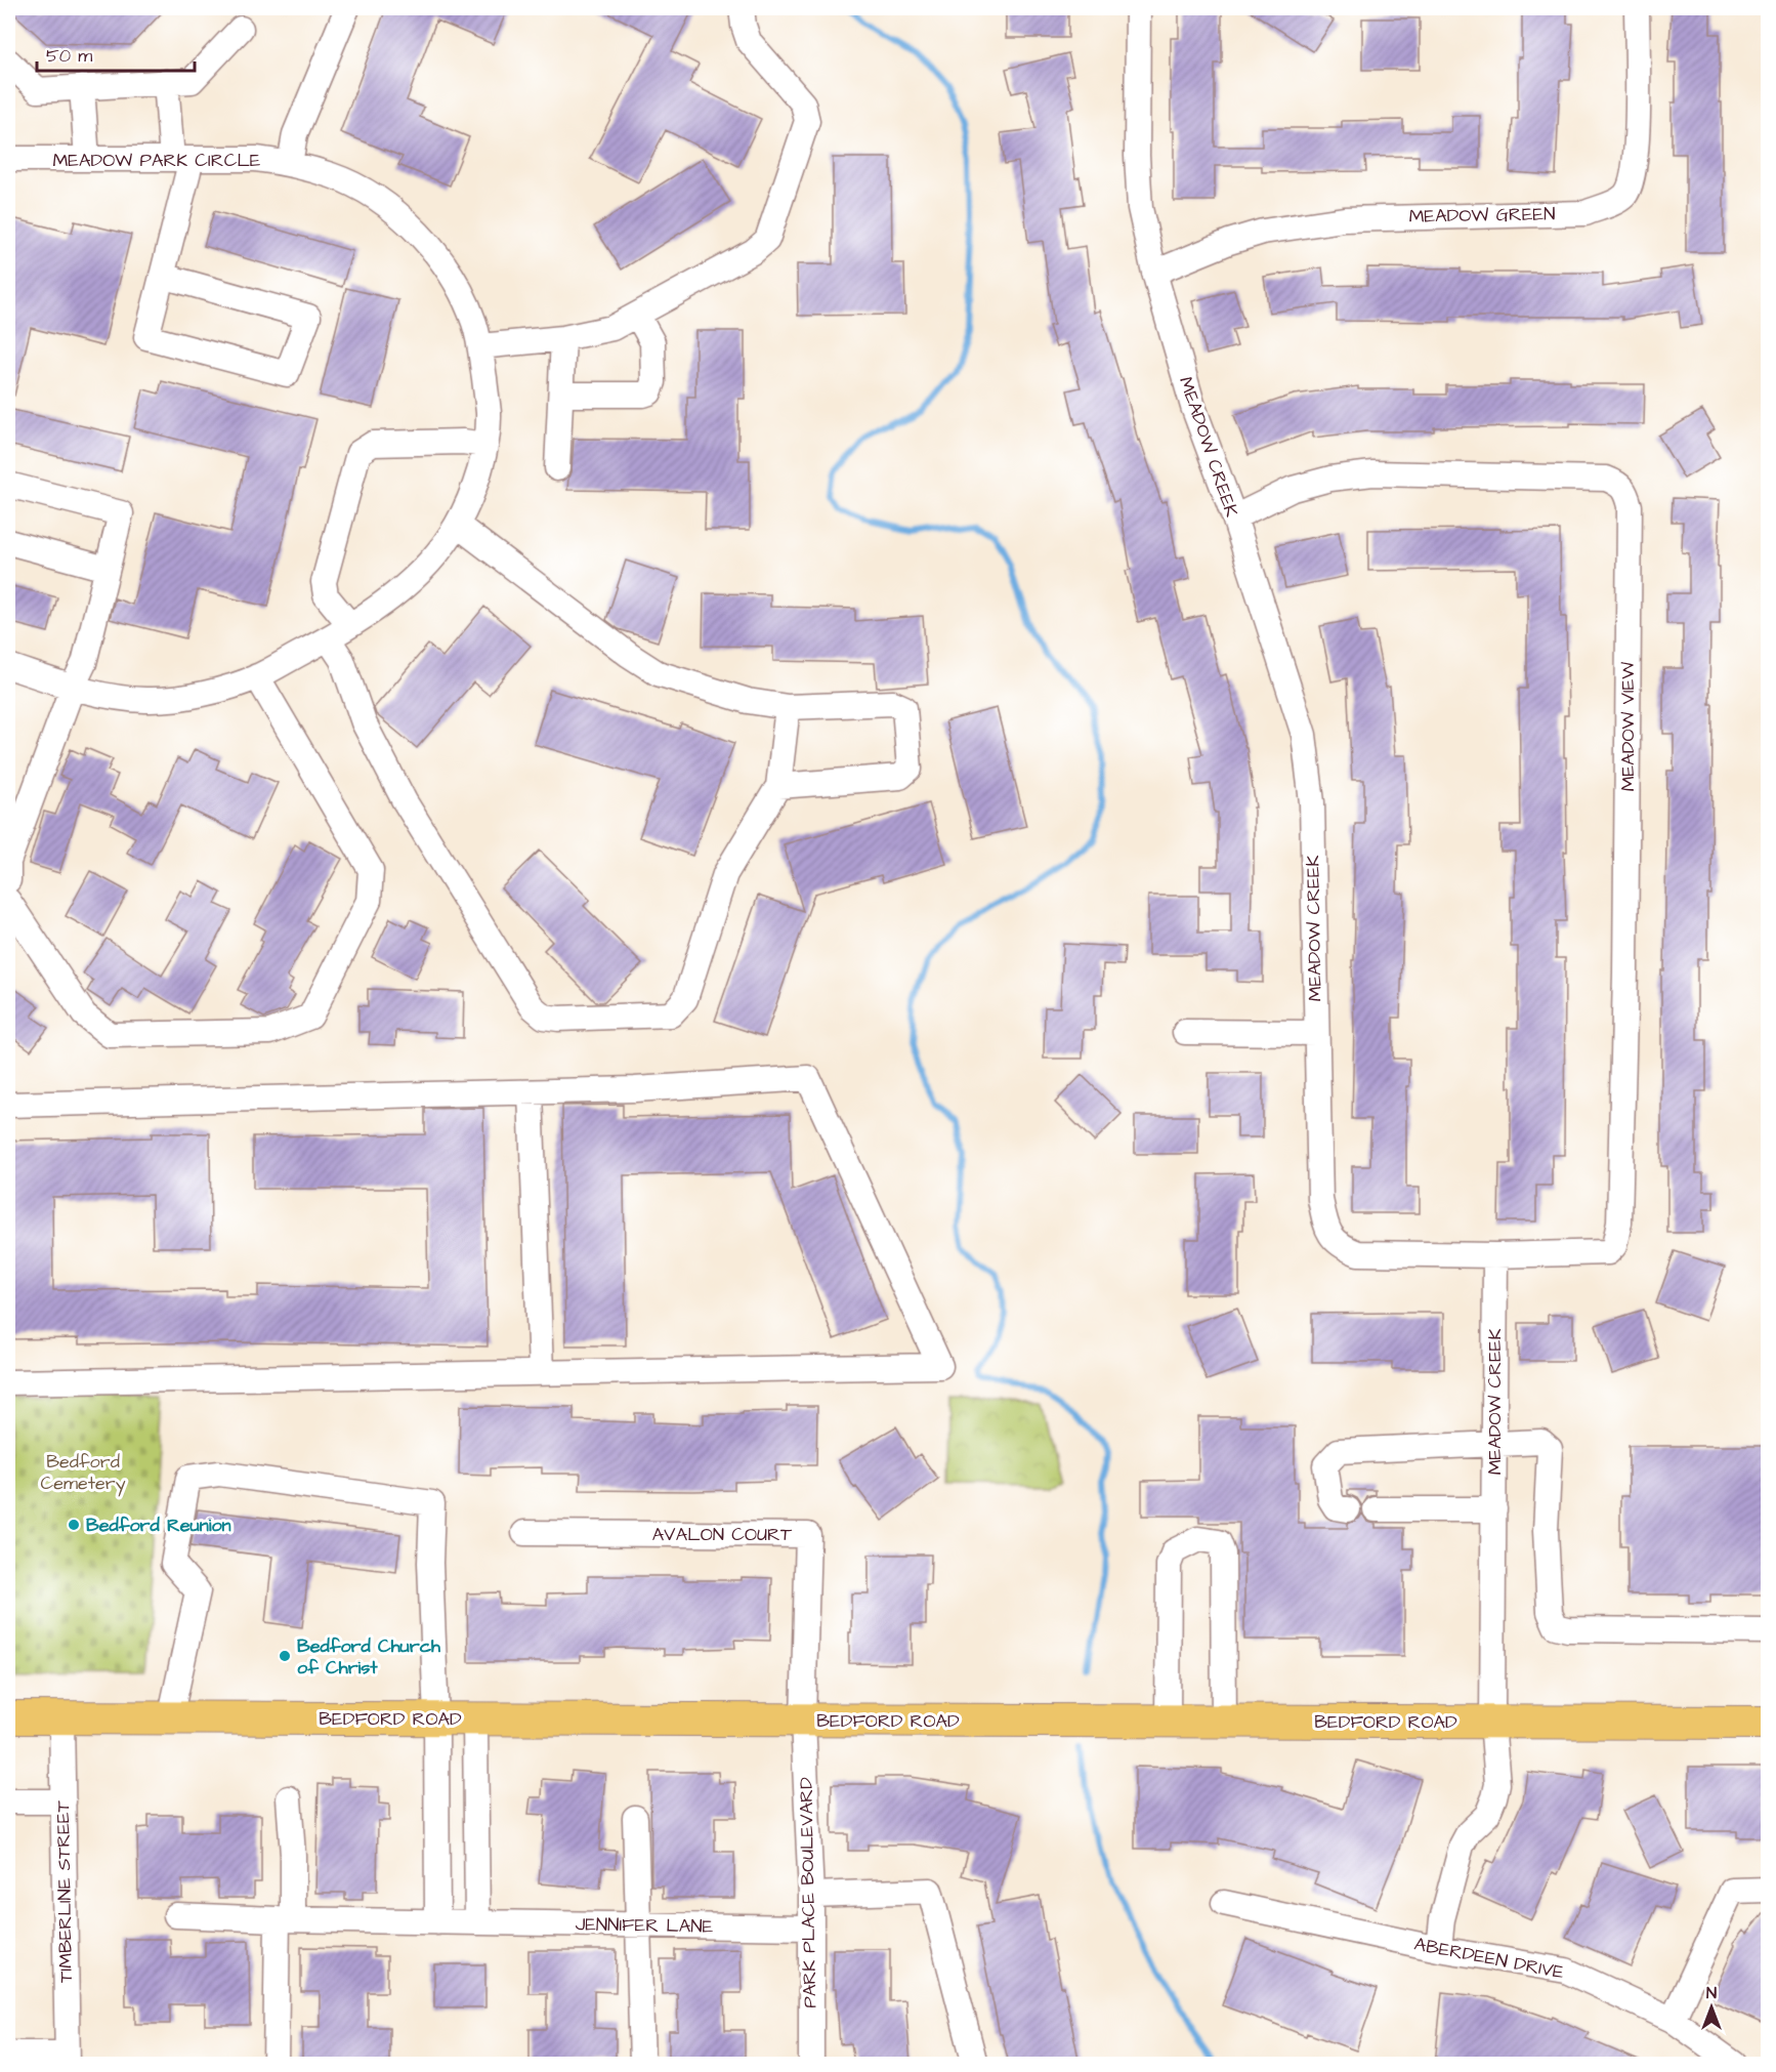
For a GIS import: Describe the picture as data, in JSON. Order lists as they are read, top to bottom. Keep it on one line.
{"streets":{"main road":["BEDFORD ROAD"],"street":["MEADOW PARK CIRCLE","MEADOW GREEN","MEADOW CREEK","MEADOW VIEW","AVALON COURT","TIMBERLINE STREET","PARK PLACE BOULEVARD","JENNIFER LANE","ABERDEEN DRIVE"]},"crossings":[["MEADOW GREEN","MEADOW CREEK"],["MEADOW CREEK","MEADOW VIEW"],["MEADOW CREEK","BEDFORD ROAD"],["MEADOW CREEK","ABERDEEN DRIVE"],["AVALON COURT","BEDFORD ROAD"],["AVALON COURT","PARK PLACE BOULEVARD"],["BEDFORD ROAD","TIMBERLINE STREET"],["BEDFORD ROAD","PARK PLACE BOULEVARD"],["PARK PLACE BOULEVARD","JENNIFER LANE"]],"parks":["Bedford Cemetery"],"places":["Bedford Reunion","Bedford Church of Christ"],"scale_bar":"50 m","north":"top"}
